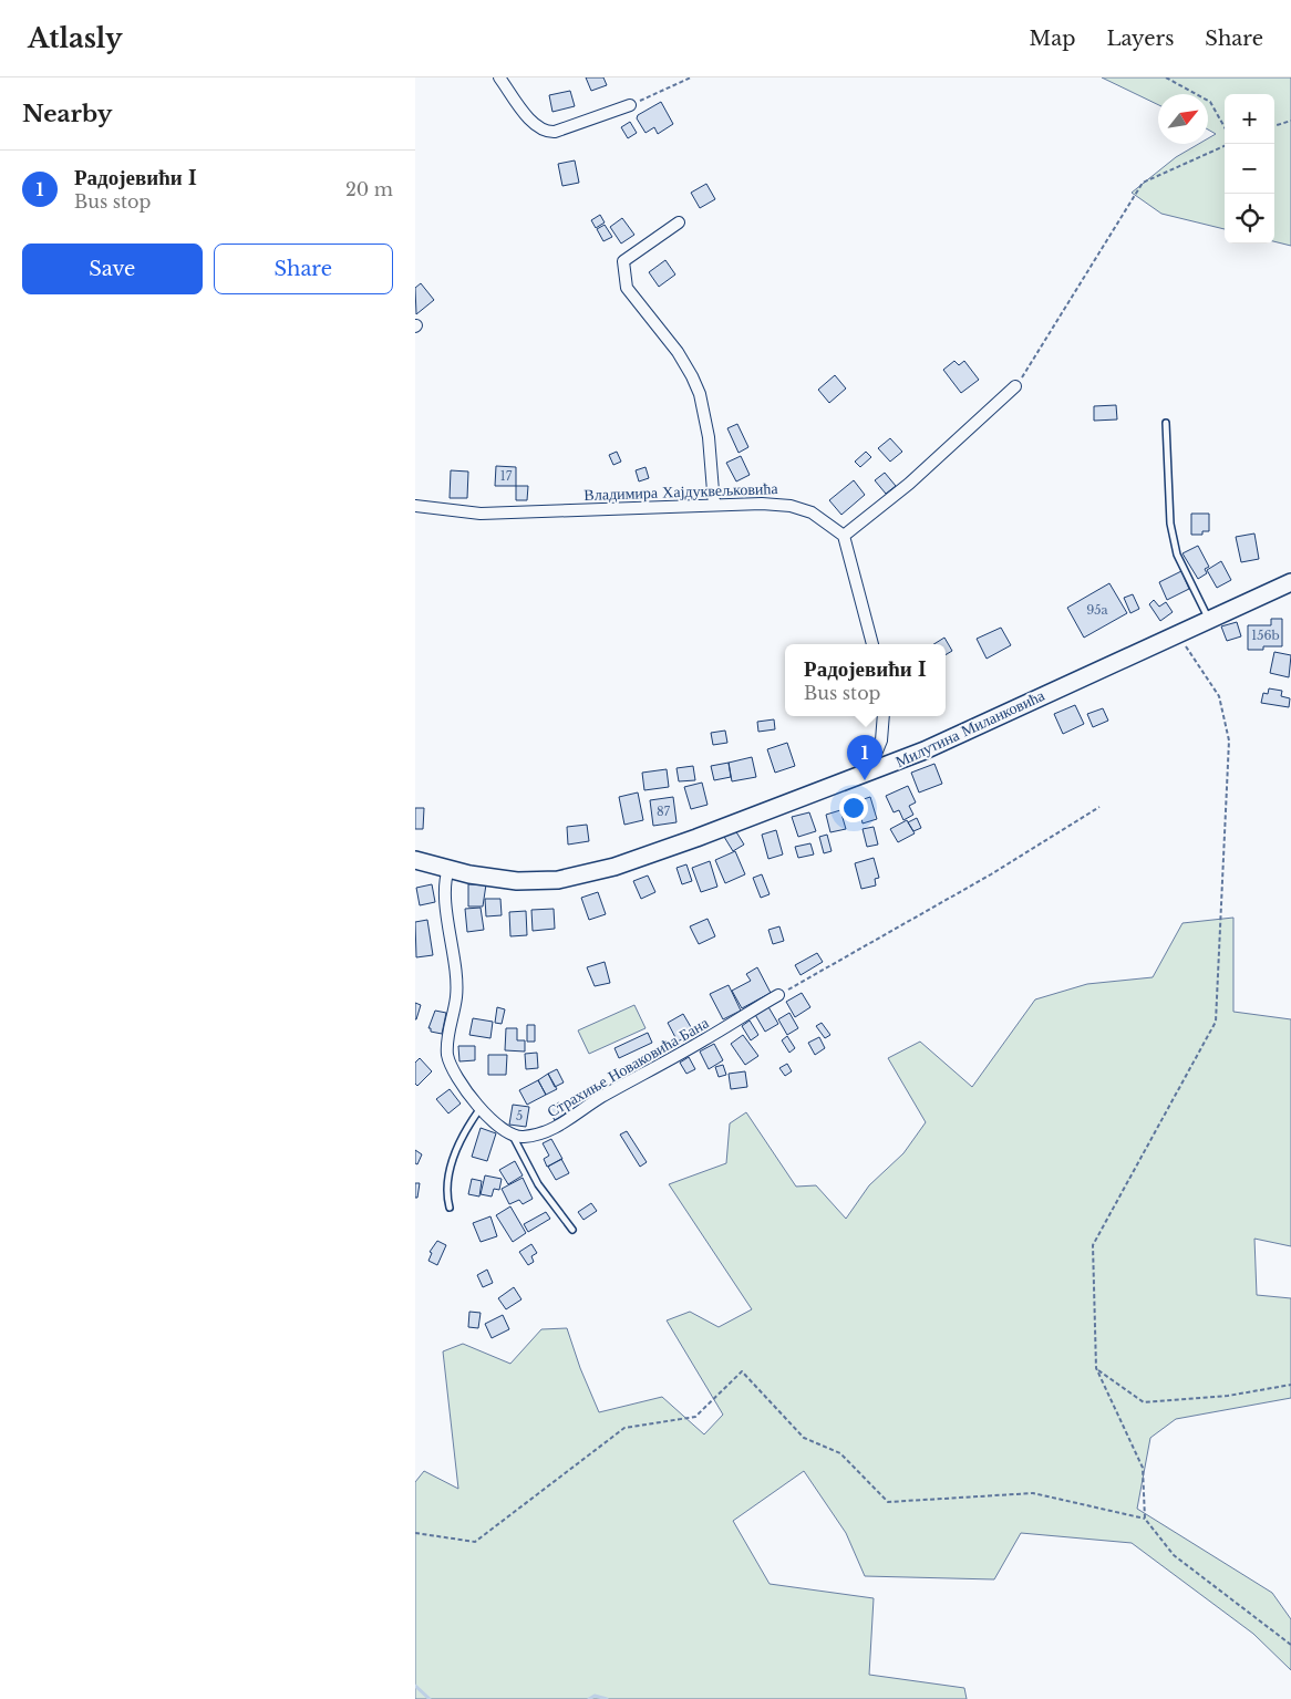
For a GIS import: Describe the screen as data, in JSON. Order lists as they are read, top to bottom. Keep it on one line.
{"streets":{"main road":["Милутина Миланковића"],"street":["Владимира Хајдуквељковића","Страхиње Новаковића Бана"]},"house_numbers":["17","95a","156b","87","5"],"north":"top right","page":{"header":"Atlasly","nav":["Map","Layers","Share"],"heading":"Nearby","map_buttons":["+","−"],"list":[{"mark":"1","name":"Радојевићи I","note":"Bus stop","value":"20 m"}],"buttons":["Save","Share"],"popup":["Радојевићи I","Bus stop"],"pins":"1"}}
